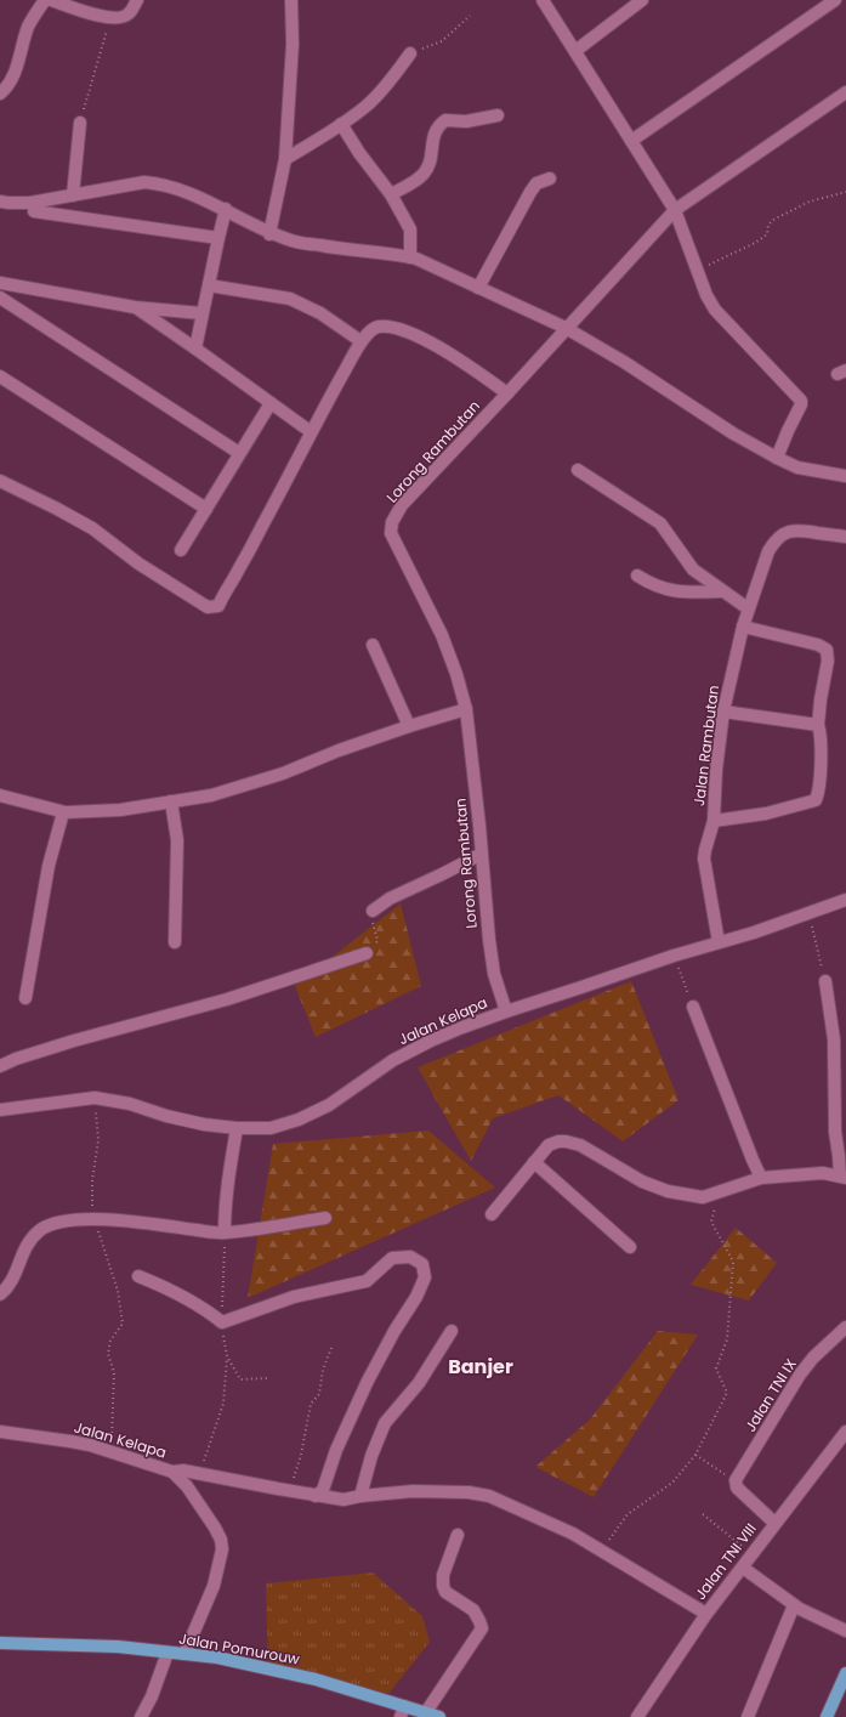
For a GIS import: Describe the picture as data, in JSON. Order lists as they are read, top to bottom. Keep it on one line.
{"streets":{"main road":["Jalan Pomurouw"],"street":["Lorong Rambutan","Jalan Rambutan","Jalan Kelapa","Jalan TNI IX","Jalan TNI VIII"]},"crossings":[["Lorong Rambutan","Jalan Kelapa"],["Jalan Rambutan","Jalan Kelapa"],["Jalan Kelapa","Jalan Pomurouw"]],"districts":["Banjer"]}
